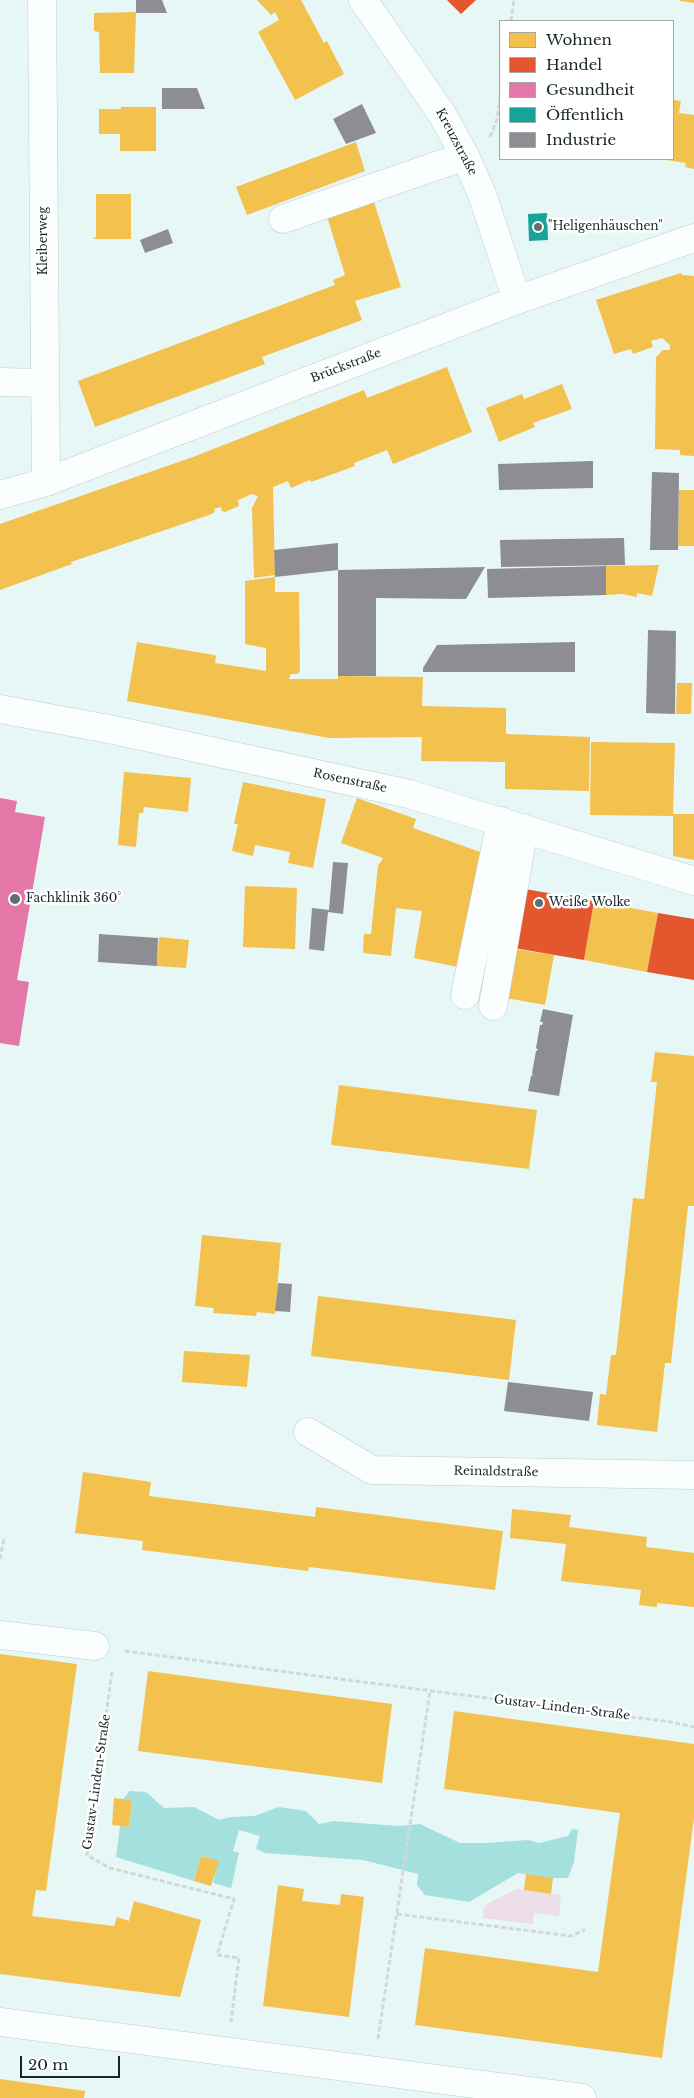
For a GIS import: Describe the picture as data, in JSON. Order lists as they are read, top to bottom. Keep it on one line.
{"streets":{"street":["Kreuzstraße","Kleiberweg","Brückstraße","Rosenstraße","Reinaldstraße"],"path":["Gustav-Linden-Straße"]},"crossings":[["Kreuzstraße","Brückstraße"],["Kleiberweg","Brückstraße"]],"places":["\"Heligenhäuschen\"","Fachklinik 360°","Weiße Wolke"],"legend":["Wohnen","Handel","Gesundheit","Öffentlich","Industrie"],"scale_bar":"20 m"}
